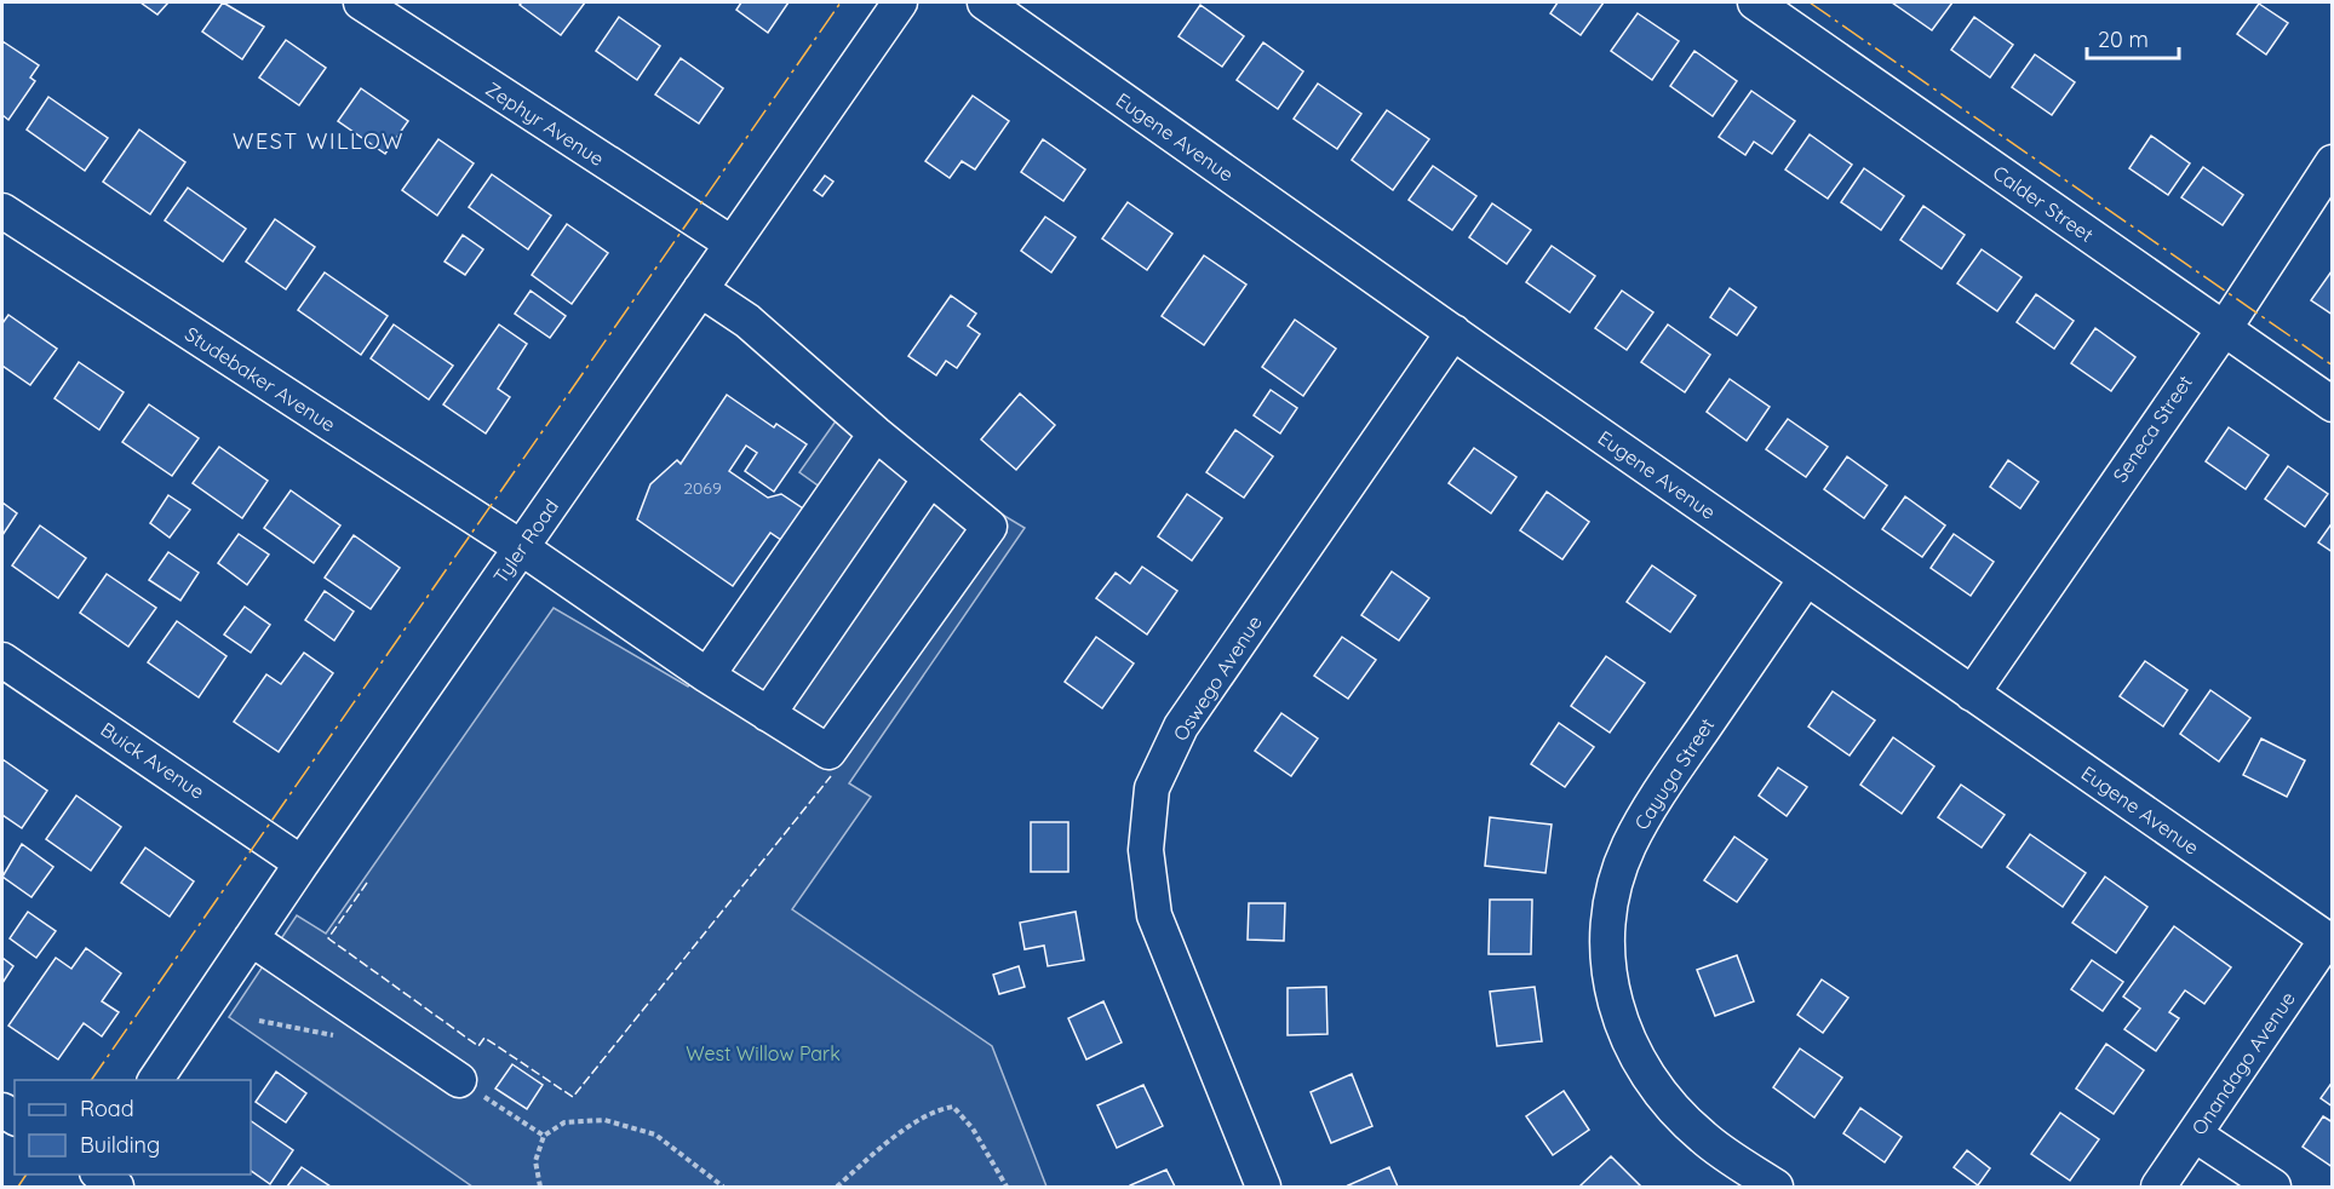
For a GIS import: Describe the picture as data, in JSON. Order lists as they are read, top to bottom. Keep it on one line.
{"streets":{"street":["Zephyr Avenue","Eugene Avenue","Calder Street","Studebaker Avenue","Seneca Street","Tyler Road","Oswego Avenue","Buick Avenue","Cayuga Street","Onandago Avenue"]},"crossings":[["Zephyr Avenue","Tyler Road"],["Eugene Avenue","Seneca Street"],["Eugene Avenue","Oswego Avenue"],["Eugene Avenue","Cayuga Street"],["Eugene Avenue","Onandago Avenue"],["Calder Street","Seneca Street"],["Studebaker Avenue","Tyler Road"],["Tyler Road","Buick Avenue"]],"districts":["WEST WILLOW"],"parks":["West Willow Park"],"house_numbers":["2069"],"legend":["Road","Building"],"scale_bar":"20 m"}
